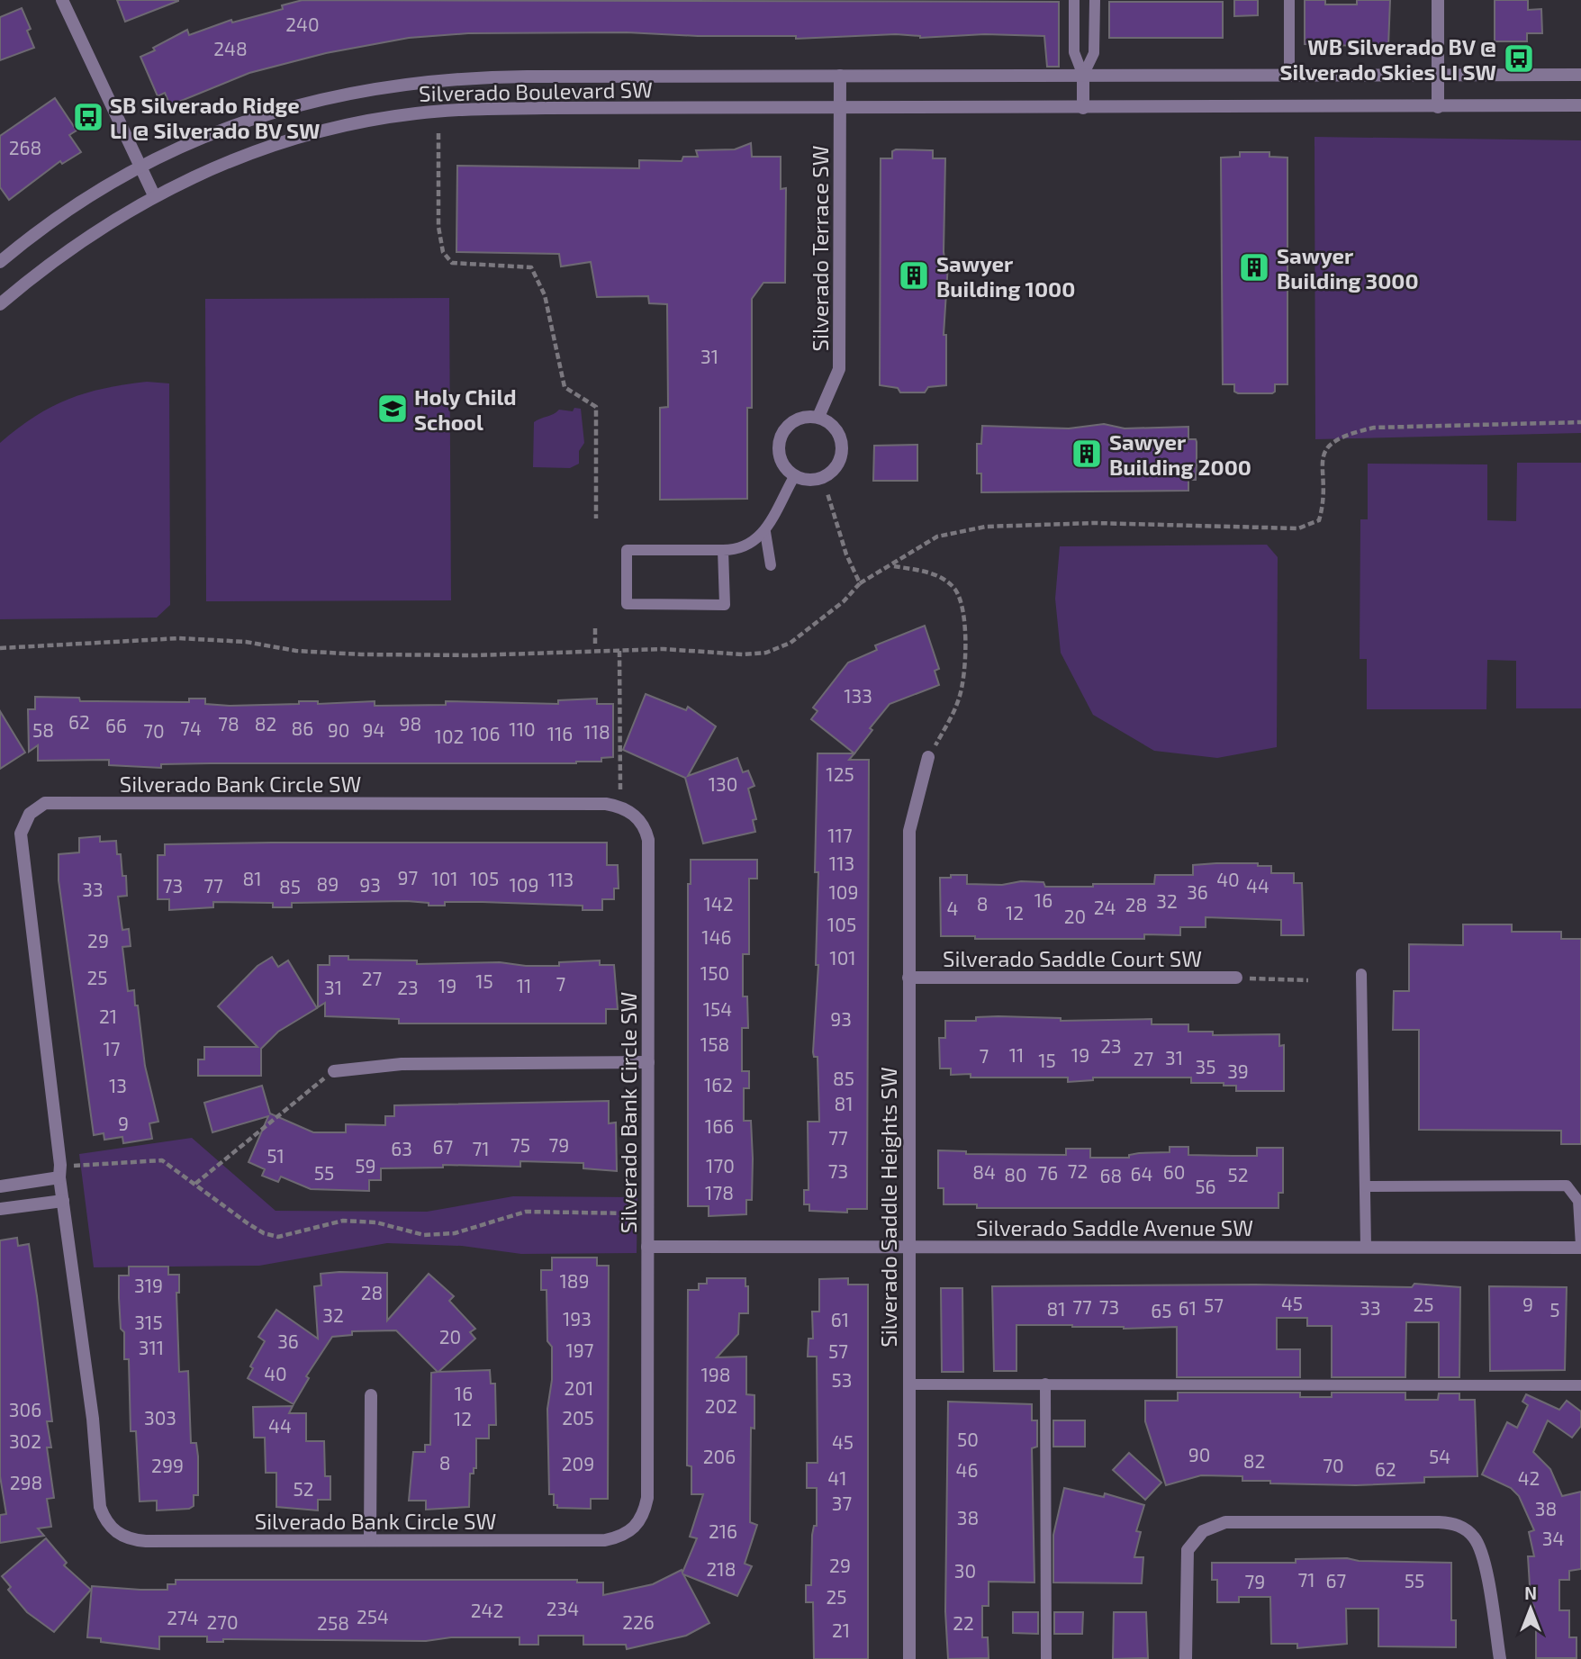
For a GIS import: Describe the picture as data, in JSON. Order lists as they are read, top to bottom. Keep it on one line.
{"streets":{"street":["Silverado Boulevard SW","Silverado Terrace SW","Silverado Bank Circle SW","Silverado Saddle Court SW","Silverado Saddle Heights SW","Silverado Saddle Avenue SW"]},"crossings":[["Silverado Boulevard SW","Silverado Terrace SW"],["Silverado Bank Circle SW","Silverado Saddle Avenue SW"],["Silverado Saddle Court SW","Silverado Saddle Heights SW"],["Silverado Saddle Heights SW","Silverado Saddle Avenue SW"]],"places":{"bus stop":["WB Silverado BV @ Silverado Skies LI SW","SB Silverado Ridge LI @ Silverado BV SW"],"building":["Sawyer Building 3000","Sawyer Building 1000","Sawyer Building 2000"],"school or university":["Holy Child School"]},"house_numbers":["240","248","268","31","133","62","78","82","98","66","74","86","110","58","90","94","70","118","106","116","102","125","130","117","113","97","81","101","105","113","40","89","93","109","73","77","44","85","33","109","36","16","32","142","8","28","24","4","12","20","105","146","29","101","150","25","27","15","7","19","11","31","23","154","21","93","158","23","17","11","19","7","31","27","15","35","39","85","162","13","81","9","166","77","75","79","67","63","71","51","59","170","73","72","84","60","55","76","64","80","52","68","56","178","189","319","28","45","25","9","57","77","73","61","33","81","5","65","32","193","61","315","20","36","311","197","57","40","198","53","201","16","202","306","303","205","12","44","50","302","45","90","206","54","82","8","209","299","70","62","46","41","42","298","52","37","38","38","216","34","29","218","30","71","67","55","79","25","234","242","254","274","270","226","258","22","21"],"north":"top"}
